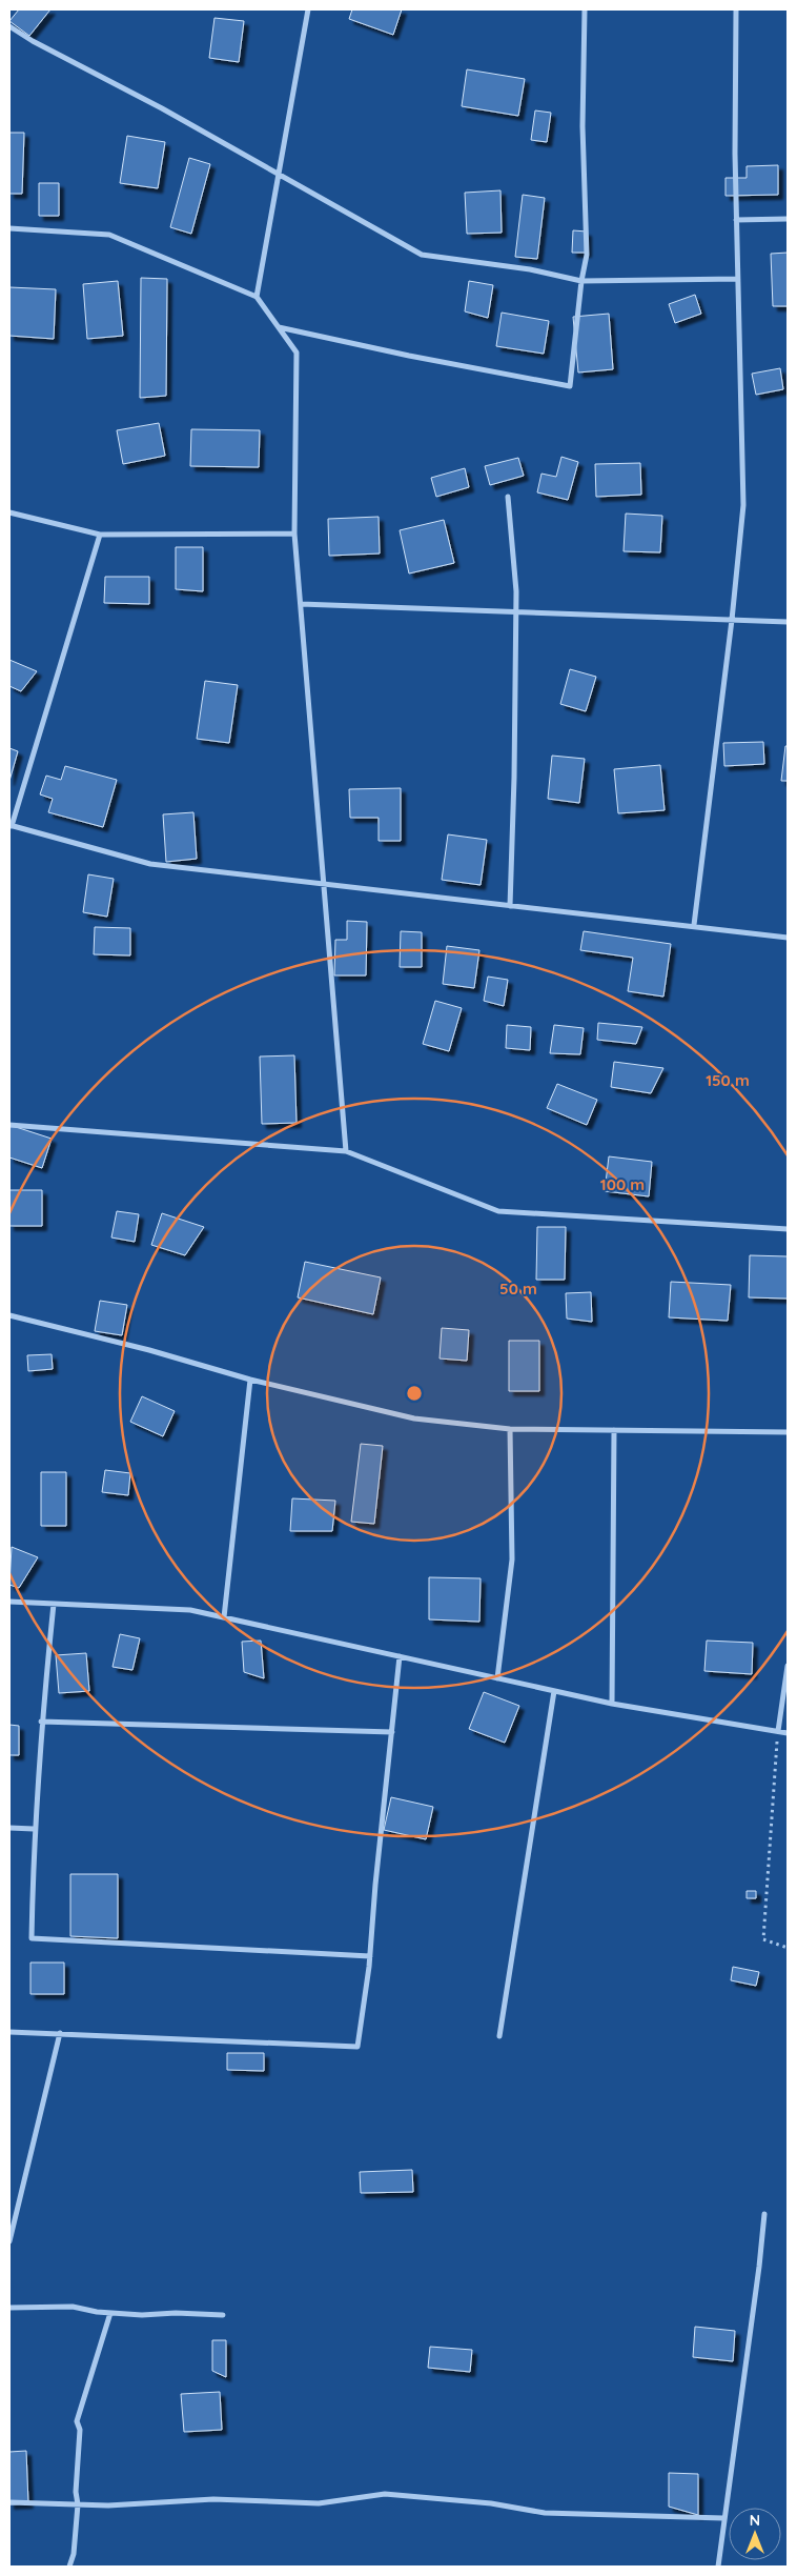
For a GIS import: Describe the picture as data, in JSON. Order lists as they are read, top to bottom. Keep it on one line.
{"north":"top","rings":["150 m","100 m","50 m"]}
